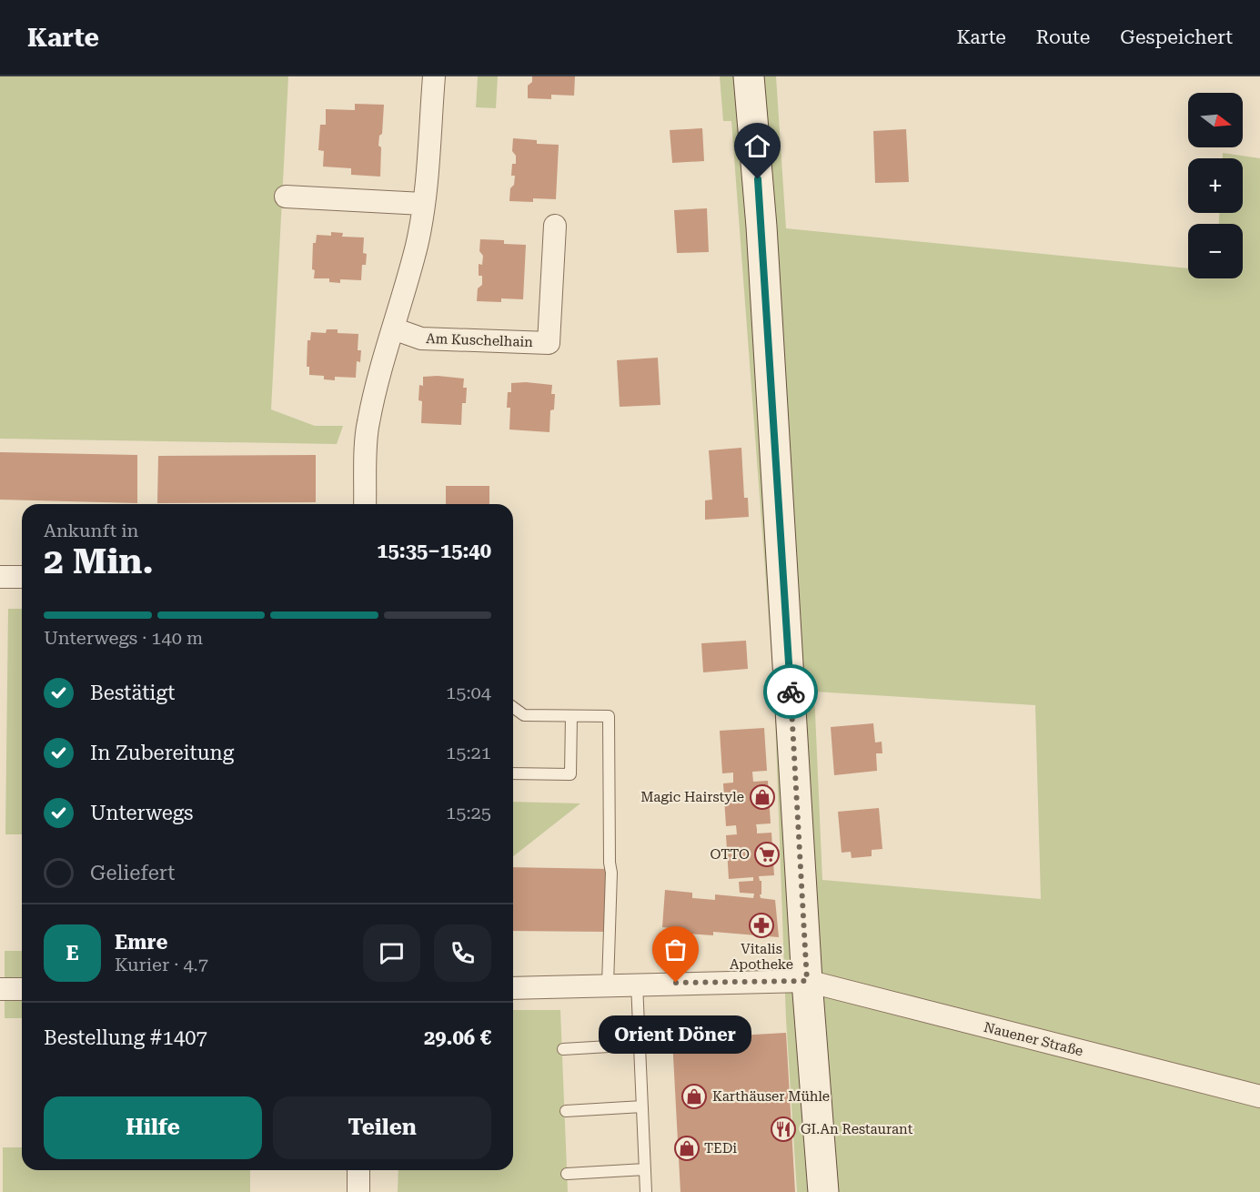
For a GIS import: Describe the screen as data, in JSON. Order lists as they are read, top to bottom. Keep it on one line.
{"streets":{"street":["Am Kuschelhain","Nauener Straße"]},"places":{"shop":["Magic Hairstyle","Karthäuser Mühle","TEDi"],"supermarket":["OTTO"],"pharmacy":["Vitalis Apotheke"],"other":["Orient Döner"],"restaurant":["GI.An Restaurant"]},"north":"right","page":{"header":"Karte","nav":["Karte","Route","Gespeichert"],"map_buttons":["+","−"],"heading":["2 Min.","Ankunft in","15:35–15:40"],"panel":["Emre","Kurier · 4.7","Bestellung #1407","29.06 €"],"bar":"Unterwegs · 140 m","list":[["Bestätigt","15:04"],["In Zubereitung","15:21"],["Unterwegs","15:25"],"Geliefert"],"round":"E","bubble":"Orient Döner","buttons":["Hilfe","Teilen"]}}
